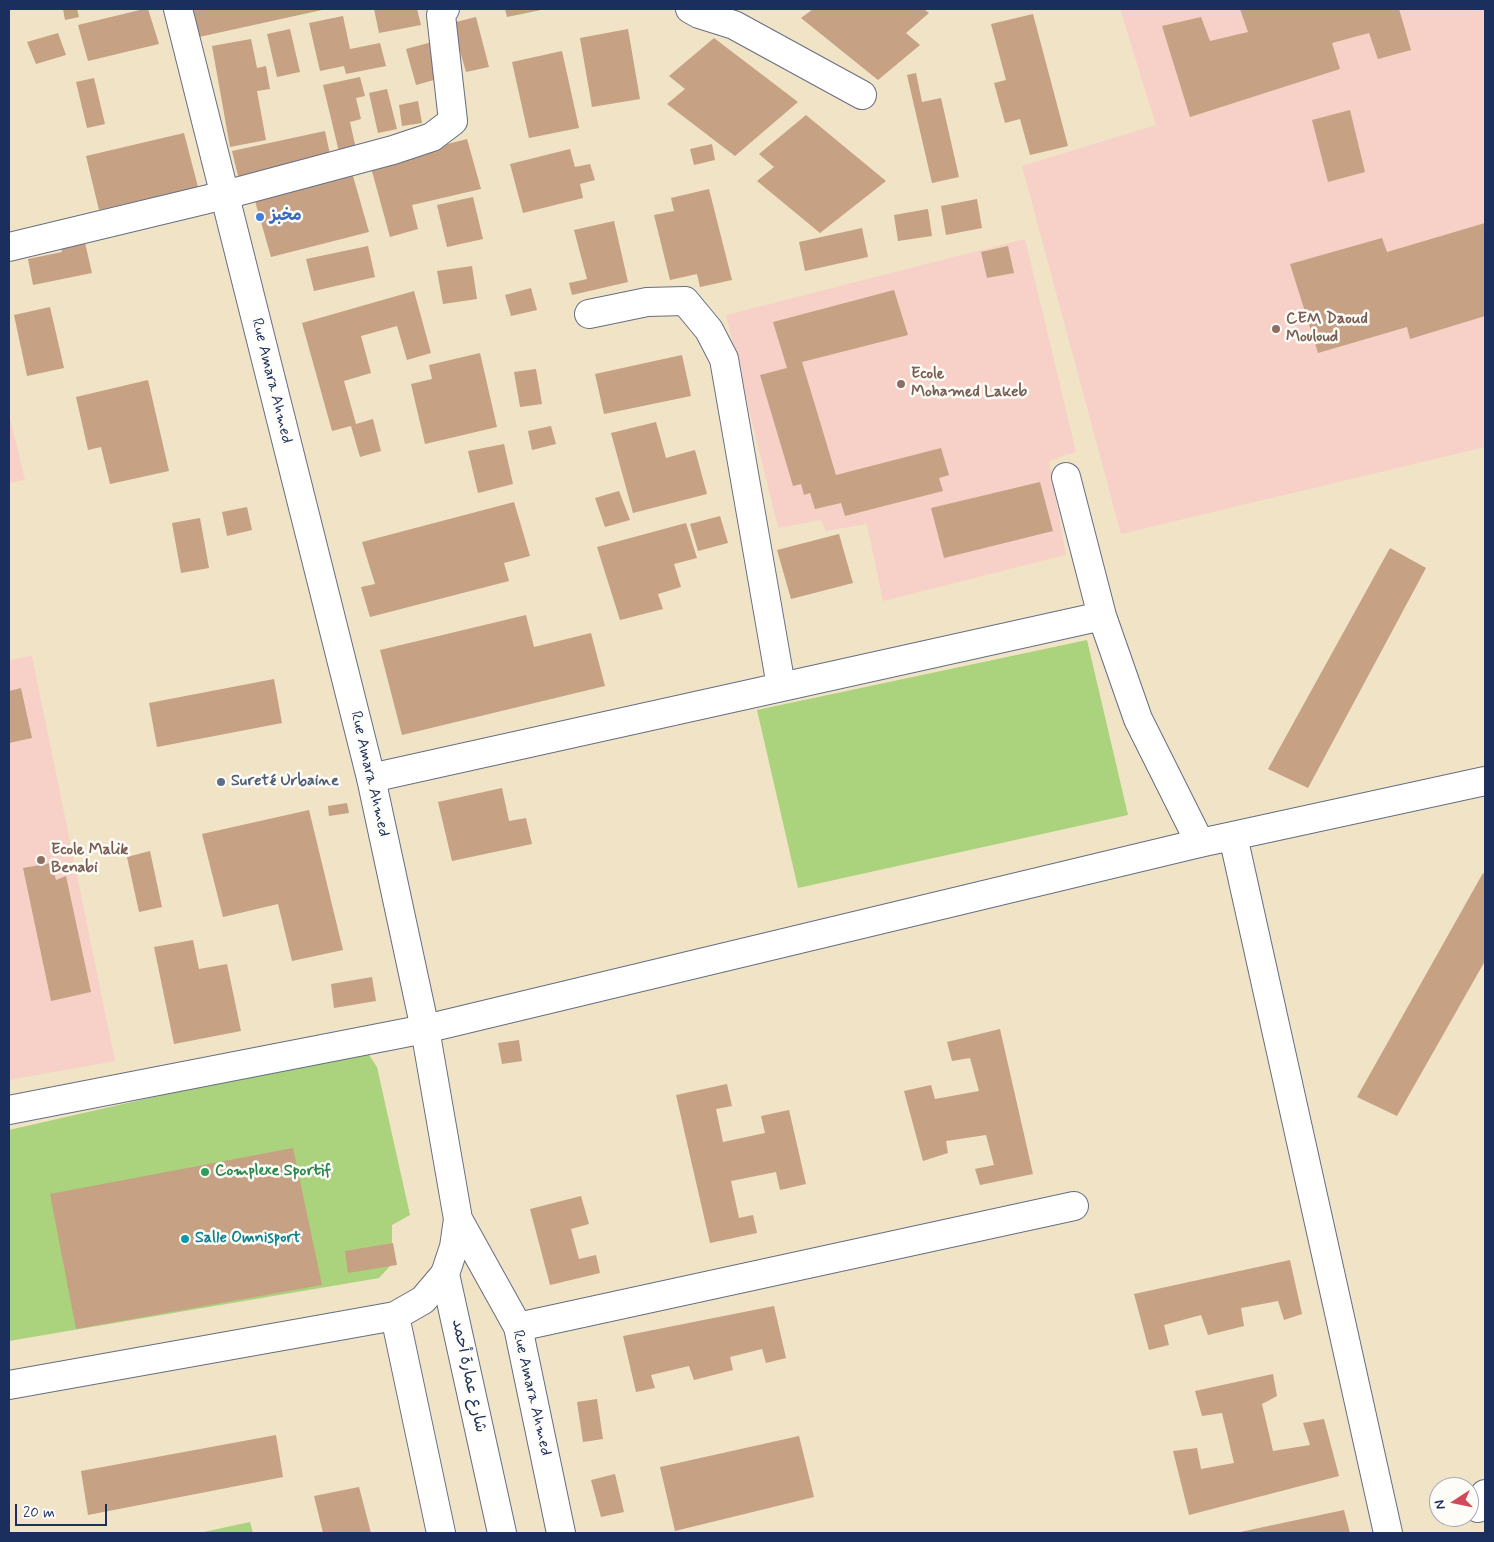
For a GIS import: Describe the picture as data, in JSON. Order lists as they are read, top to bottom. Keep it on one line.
{"streets":{"street":["Rue Amara Ahmed","شارع عمارة أحمد"]},"places":["مخبز","CEM Daoud Mouloud","Ecole Mohamed Lakeb","Sureté Urbaine","Ecole Malik Benabi","Complexe Sportif","Salle Omnisport"],"scale_bar":"20 m","north":"left"}
